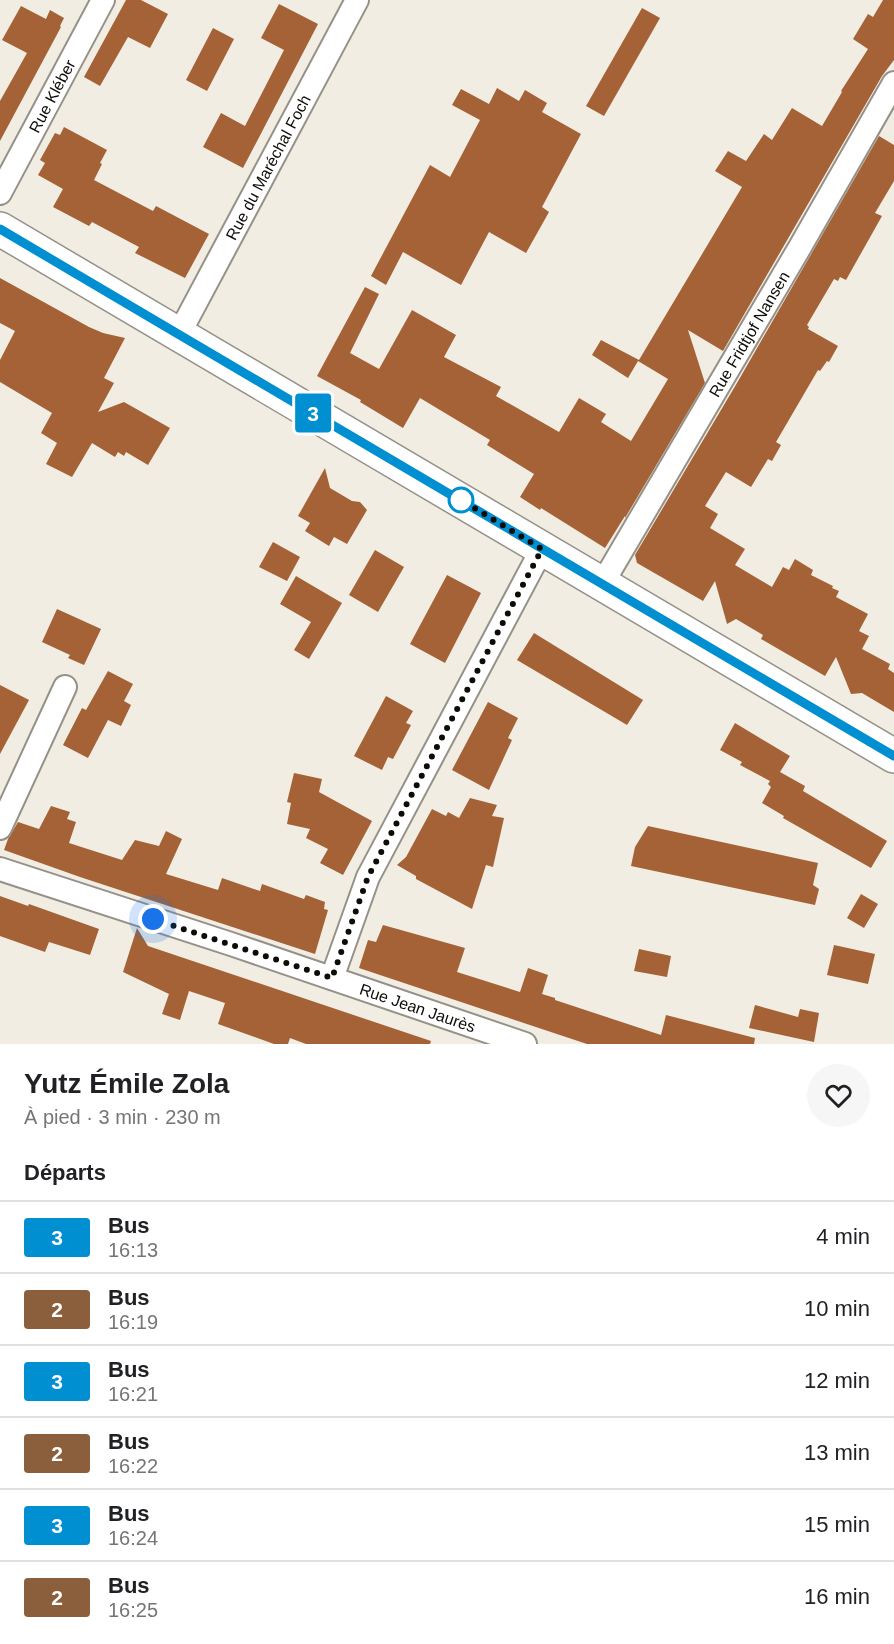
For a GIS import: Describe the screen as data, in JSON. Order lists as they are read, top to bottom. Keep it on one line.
{"streets":{"street":["Rue Kléber","Rue du Maréchal Foch","Rue Fridtjof Nansen","Rue Jean Jaurès"]},"lines":["bus line 3"],"page":{"on_map":"3","heading":[["Yutz Émile Zola","À pied · 3 min · 230 m"],"Départs"],"list":[{"mark":"3","name":"Bus","note":"16:13","value":"4 min"},{"mark":"2","name":"Bus","note":"16:19","value":"10 min"},{"mark":"3","name":"Bus","note":"16:21","value":"12 min"},{"mark":"2","name":"Bus","note":"16:22","value":"13 min"},{"mark":"3","name":"Bus","note":"16:24","value":"15 min"},{"mark":"2","name":"Bus","note":"16:25","value":"16 min"}]}}
